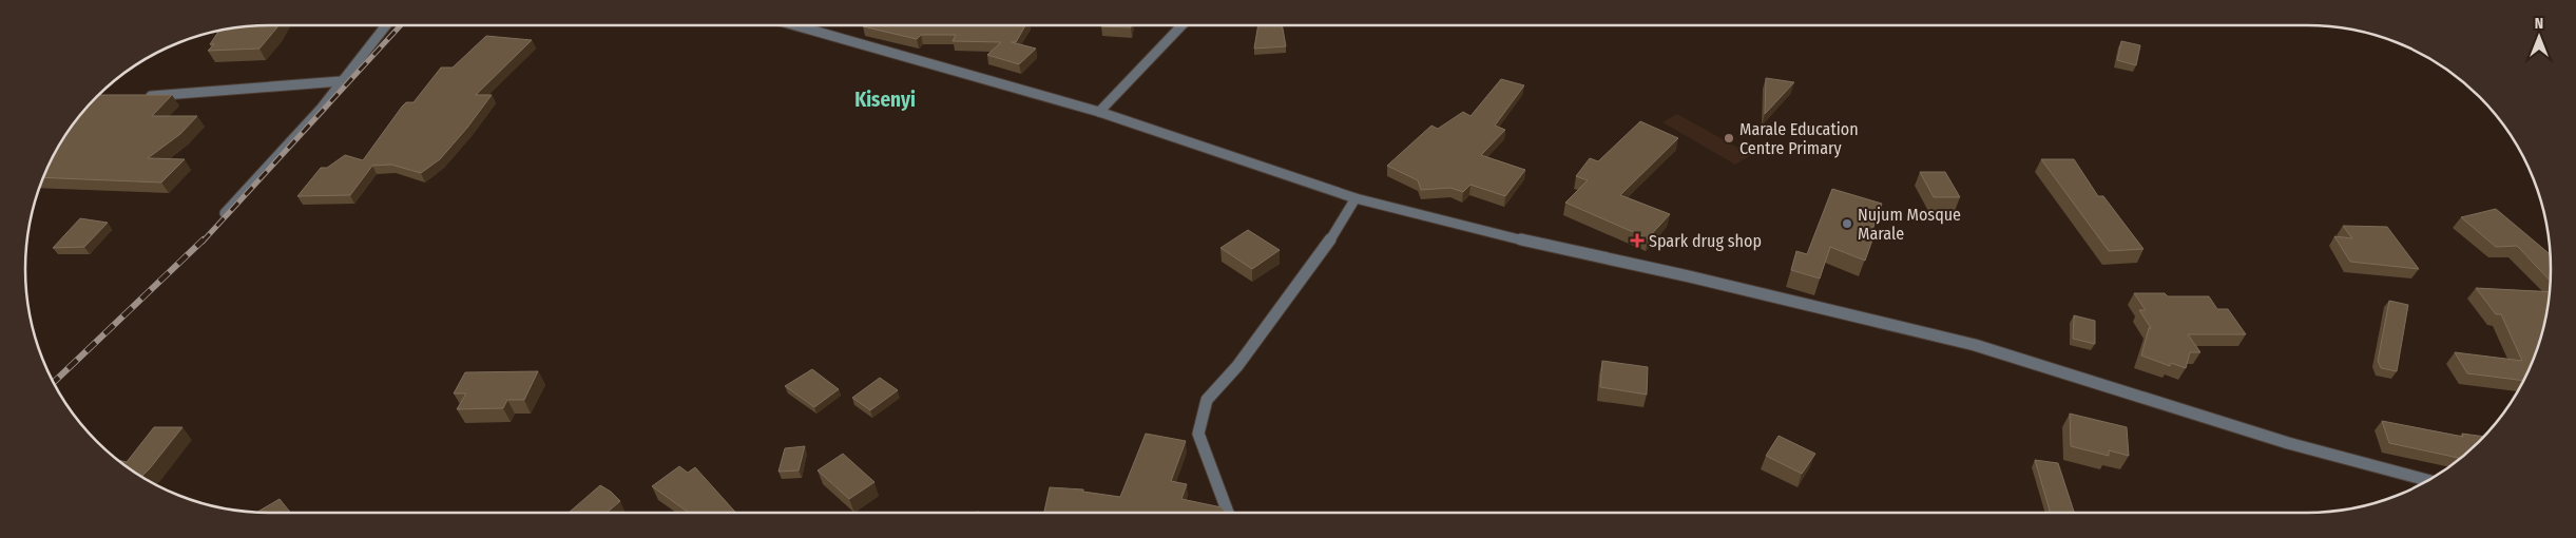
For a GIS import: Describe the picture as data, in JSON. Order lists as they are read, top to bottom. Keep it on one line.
{"districts":["Kisenyi"],"places":{"other":["Marale Education Centre Primary","Nujum Mosque Marale"],"health":["Spark drug shop"]},"north":"top"}
